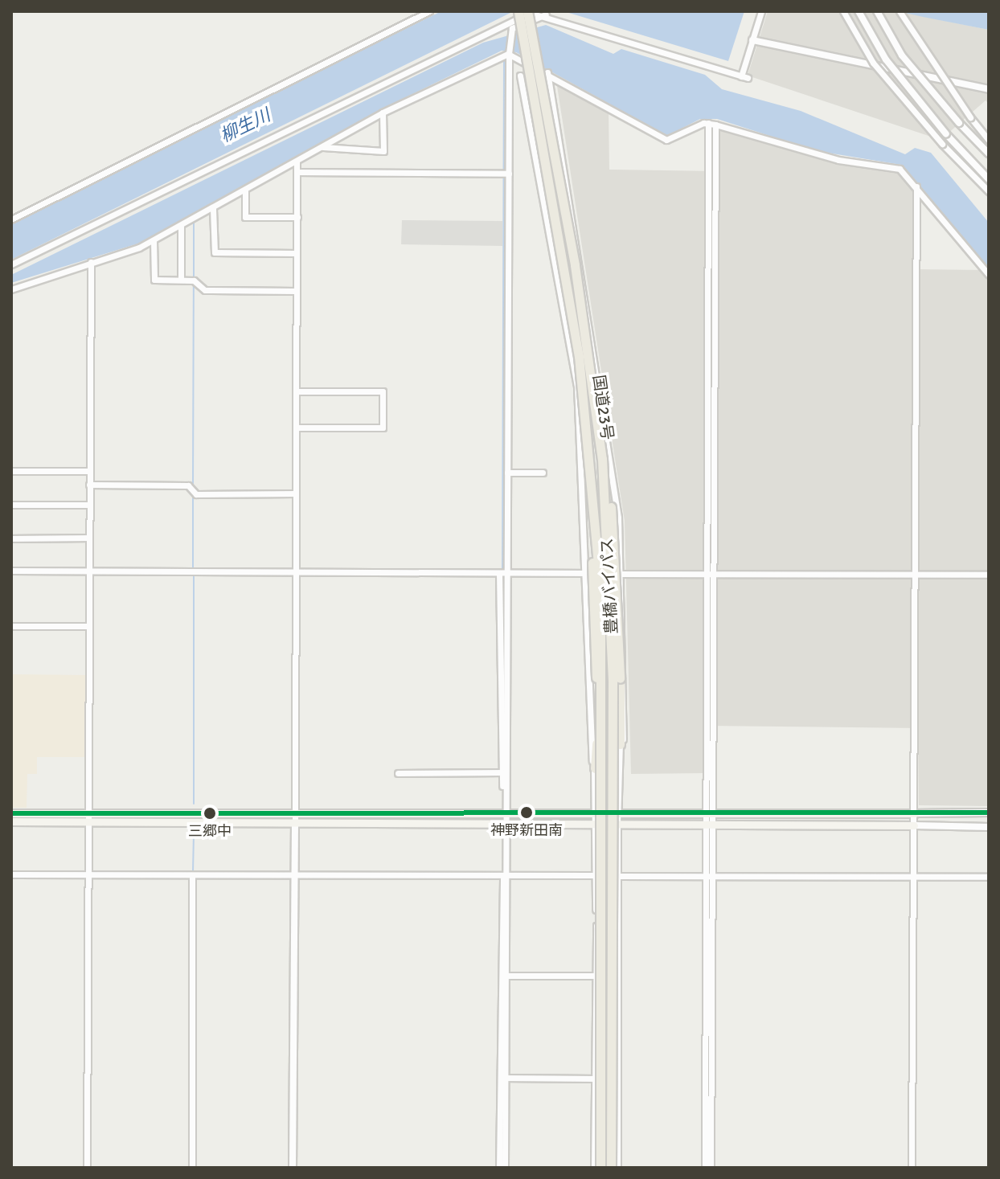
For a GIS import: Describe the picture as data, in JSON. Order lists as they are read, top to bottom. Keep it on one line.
{"streets":{"highway":["豊橋バイパス"],"street":["国道23号"]},"water":["柳生川"],"places":["神野新田南","三郷中"]}
